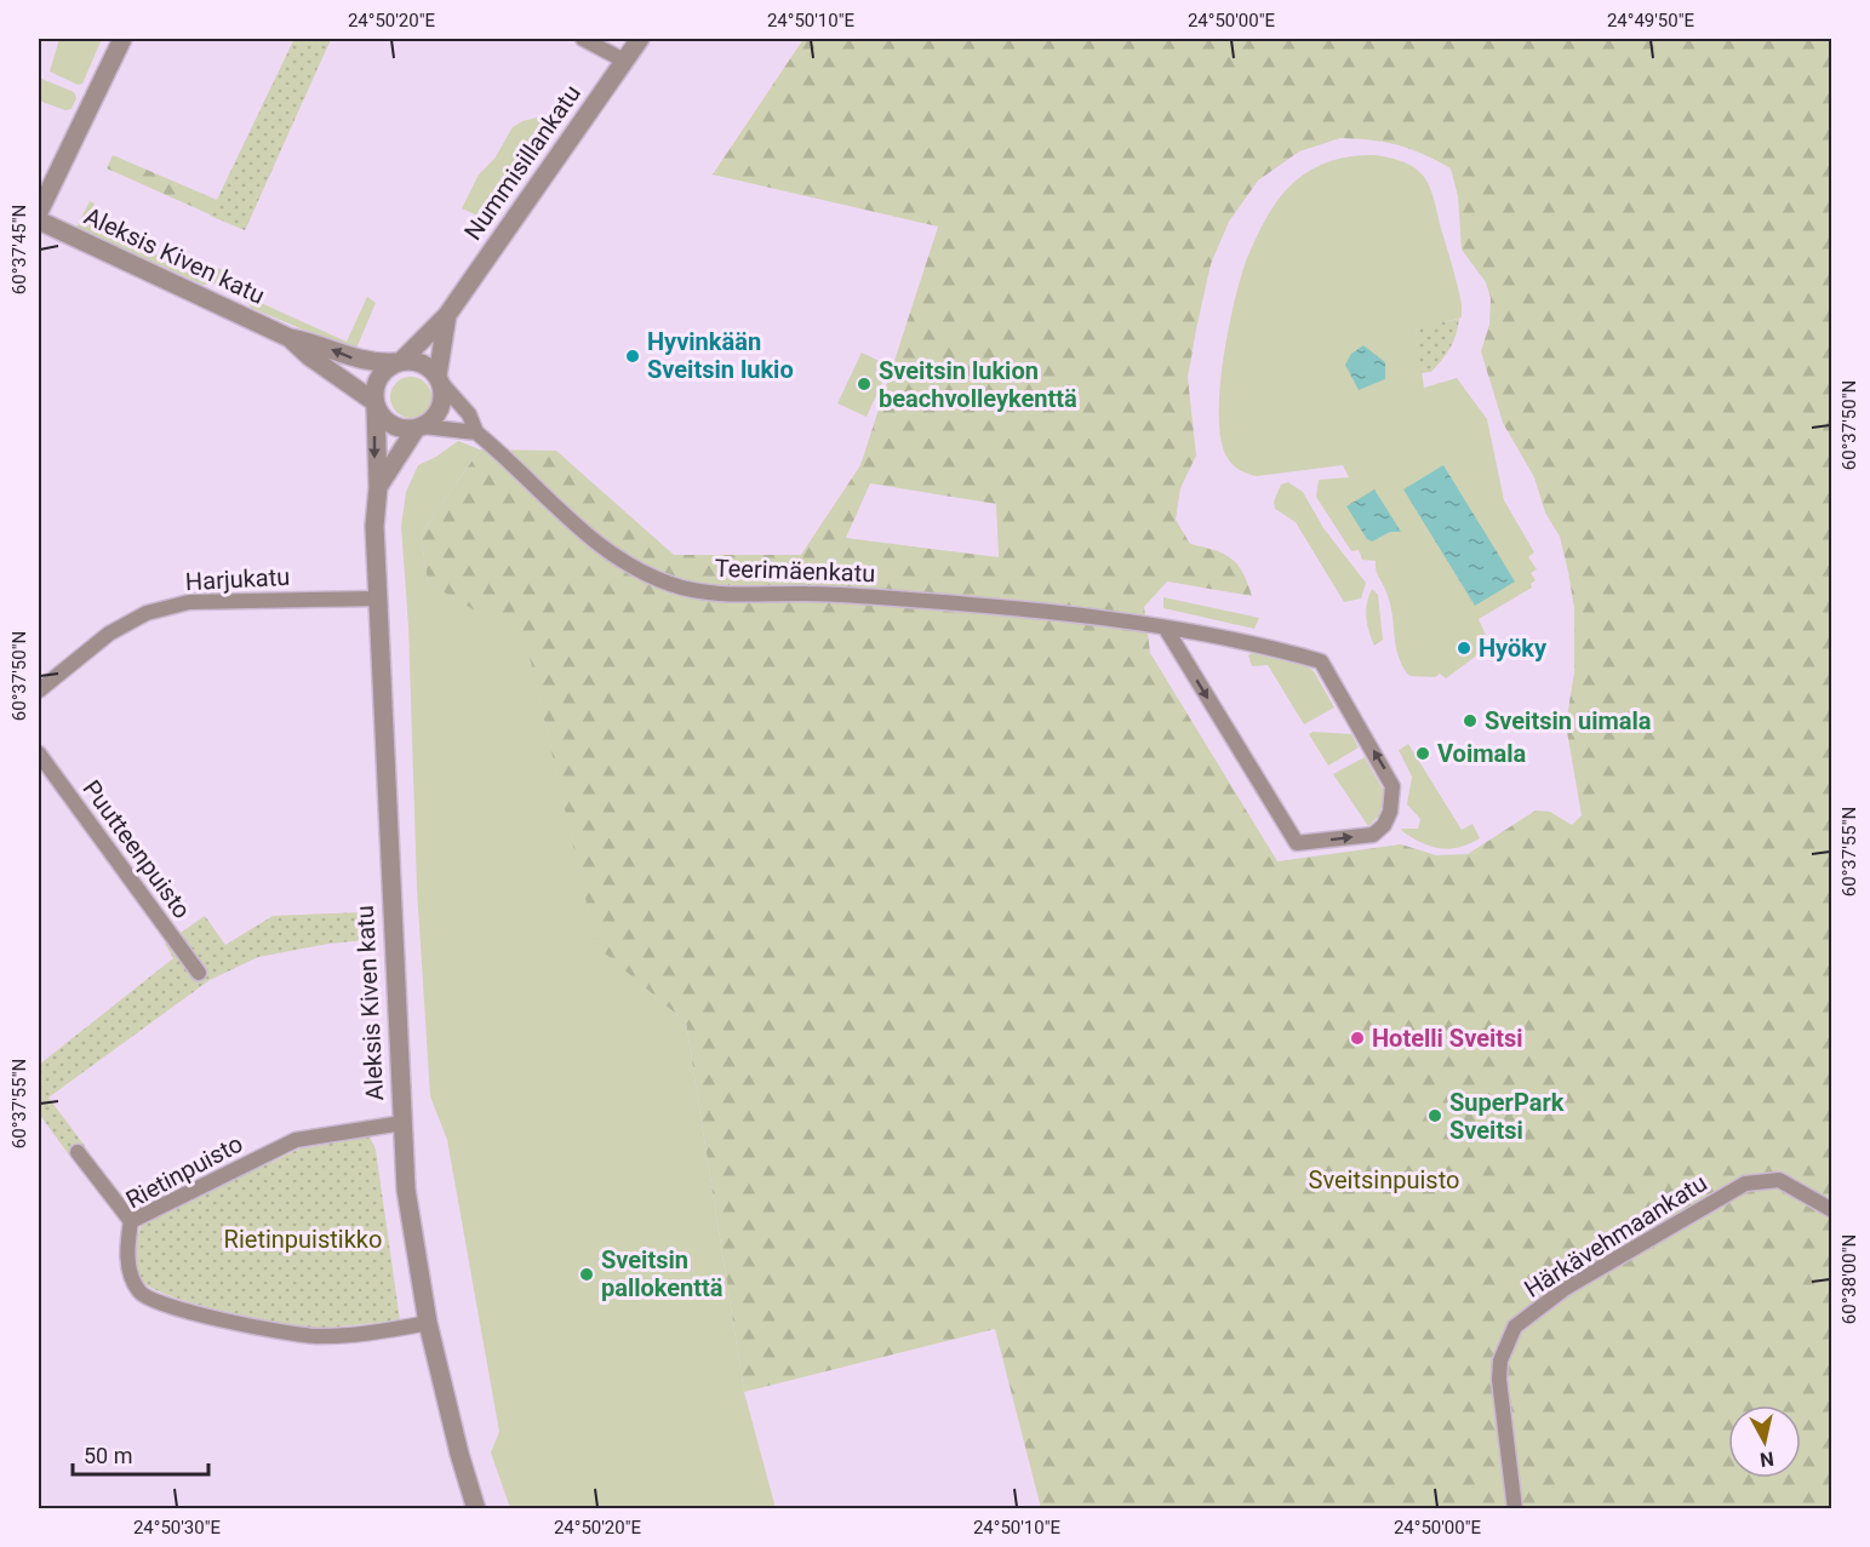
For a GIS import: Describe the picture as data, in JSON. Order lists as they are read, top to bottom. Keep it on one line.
{"streets":{"street":["Nummisillankatu","Aleksis Kiven katu","Teerimäenkatu","Harjukatu","Puutteenpuisto","Rietinpuisto","Härkävehmaankatu"]},"crossings":[["Nummisillankatu","Aleksis Kiven katu"],["Nummisillankatu","Teerimäenkatu"],["Aleksis Kiven katu","Teerimäenkatu"],["Aleksis Kiven katu","Harjukatu"],["Aleksis Kiven katu","Rietinpuisto"]],"parks":["Sveitsinpuisto","Rietinpuistikko"],"places":["Hyvinkään Sveitsin lukio","Sveitsin lukion beachvolleykenttä","Hyöky","Sveitsin uimala","Voimala","Hotelli Sveitsi","SuperPark Sveitsi","Sveitsin pallokenttä"],"scale_bar":"50 m","north":"bottom","coordinates":["24°50'20\"E","24°50'10\"E","24°50'00\"E","24°49'50\"E","60°37'45\"N","60°37'50\"N","60°37'55\"N","60°38'00\"N","24°50'30\"E"]}
